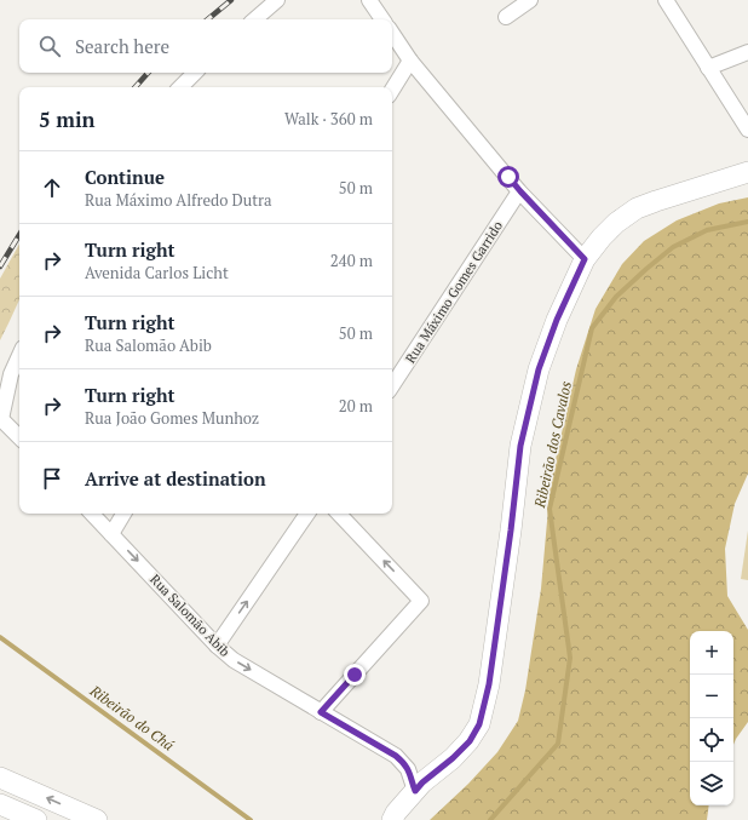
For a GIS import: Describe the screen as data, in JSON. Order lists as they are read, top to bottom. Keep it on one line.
{"streets":{"street":["Rua Máximo Gomes Garrido","Rua Salomão Abib"]},"one_way":["Rua Salomão Abib"],"water":["Ribeirão dos Cavalos","Ribeirão do Chá"],"page":{"search":"Search here","heading":["5 min","Walk · 360 m"],"list":[["Continue","Rua Máximo Alfredo Dutra","50 m"],["Turn right","Avenida Carlos Licht","240 m"],["Turn right","Rua Salomão Abib","50 m"],["Turn right","Rua João Gomes Munhoz","20 m"],"Arrive at destination"],"map_buttons":["+","−"]}}
